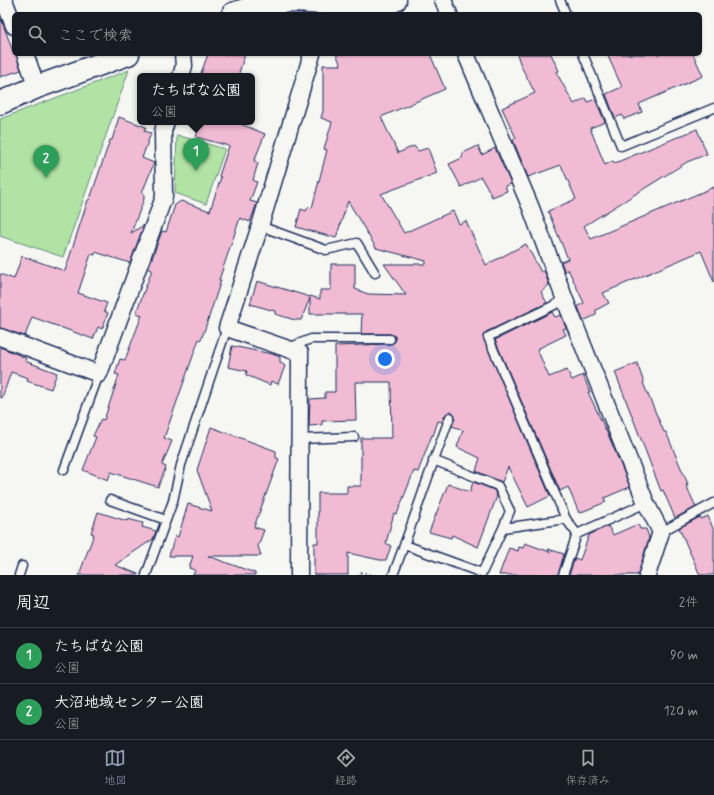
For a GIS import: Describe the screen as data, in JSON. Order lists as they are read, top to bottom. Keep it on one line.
{"page":{"search":"ここで検索","popup":["たちばな公園","公園"],"pins":["1","2"],"heading":["周辺","2件"],"list":[{"mark":"1","name":"たちばな公園","note":"公園","value":"90 m"},{"mark":"2","name":"大沼地域センター公園","note":"公園","value":"120 m"}],"nav":["地図","経路","保存済み"]}}
